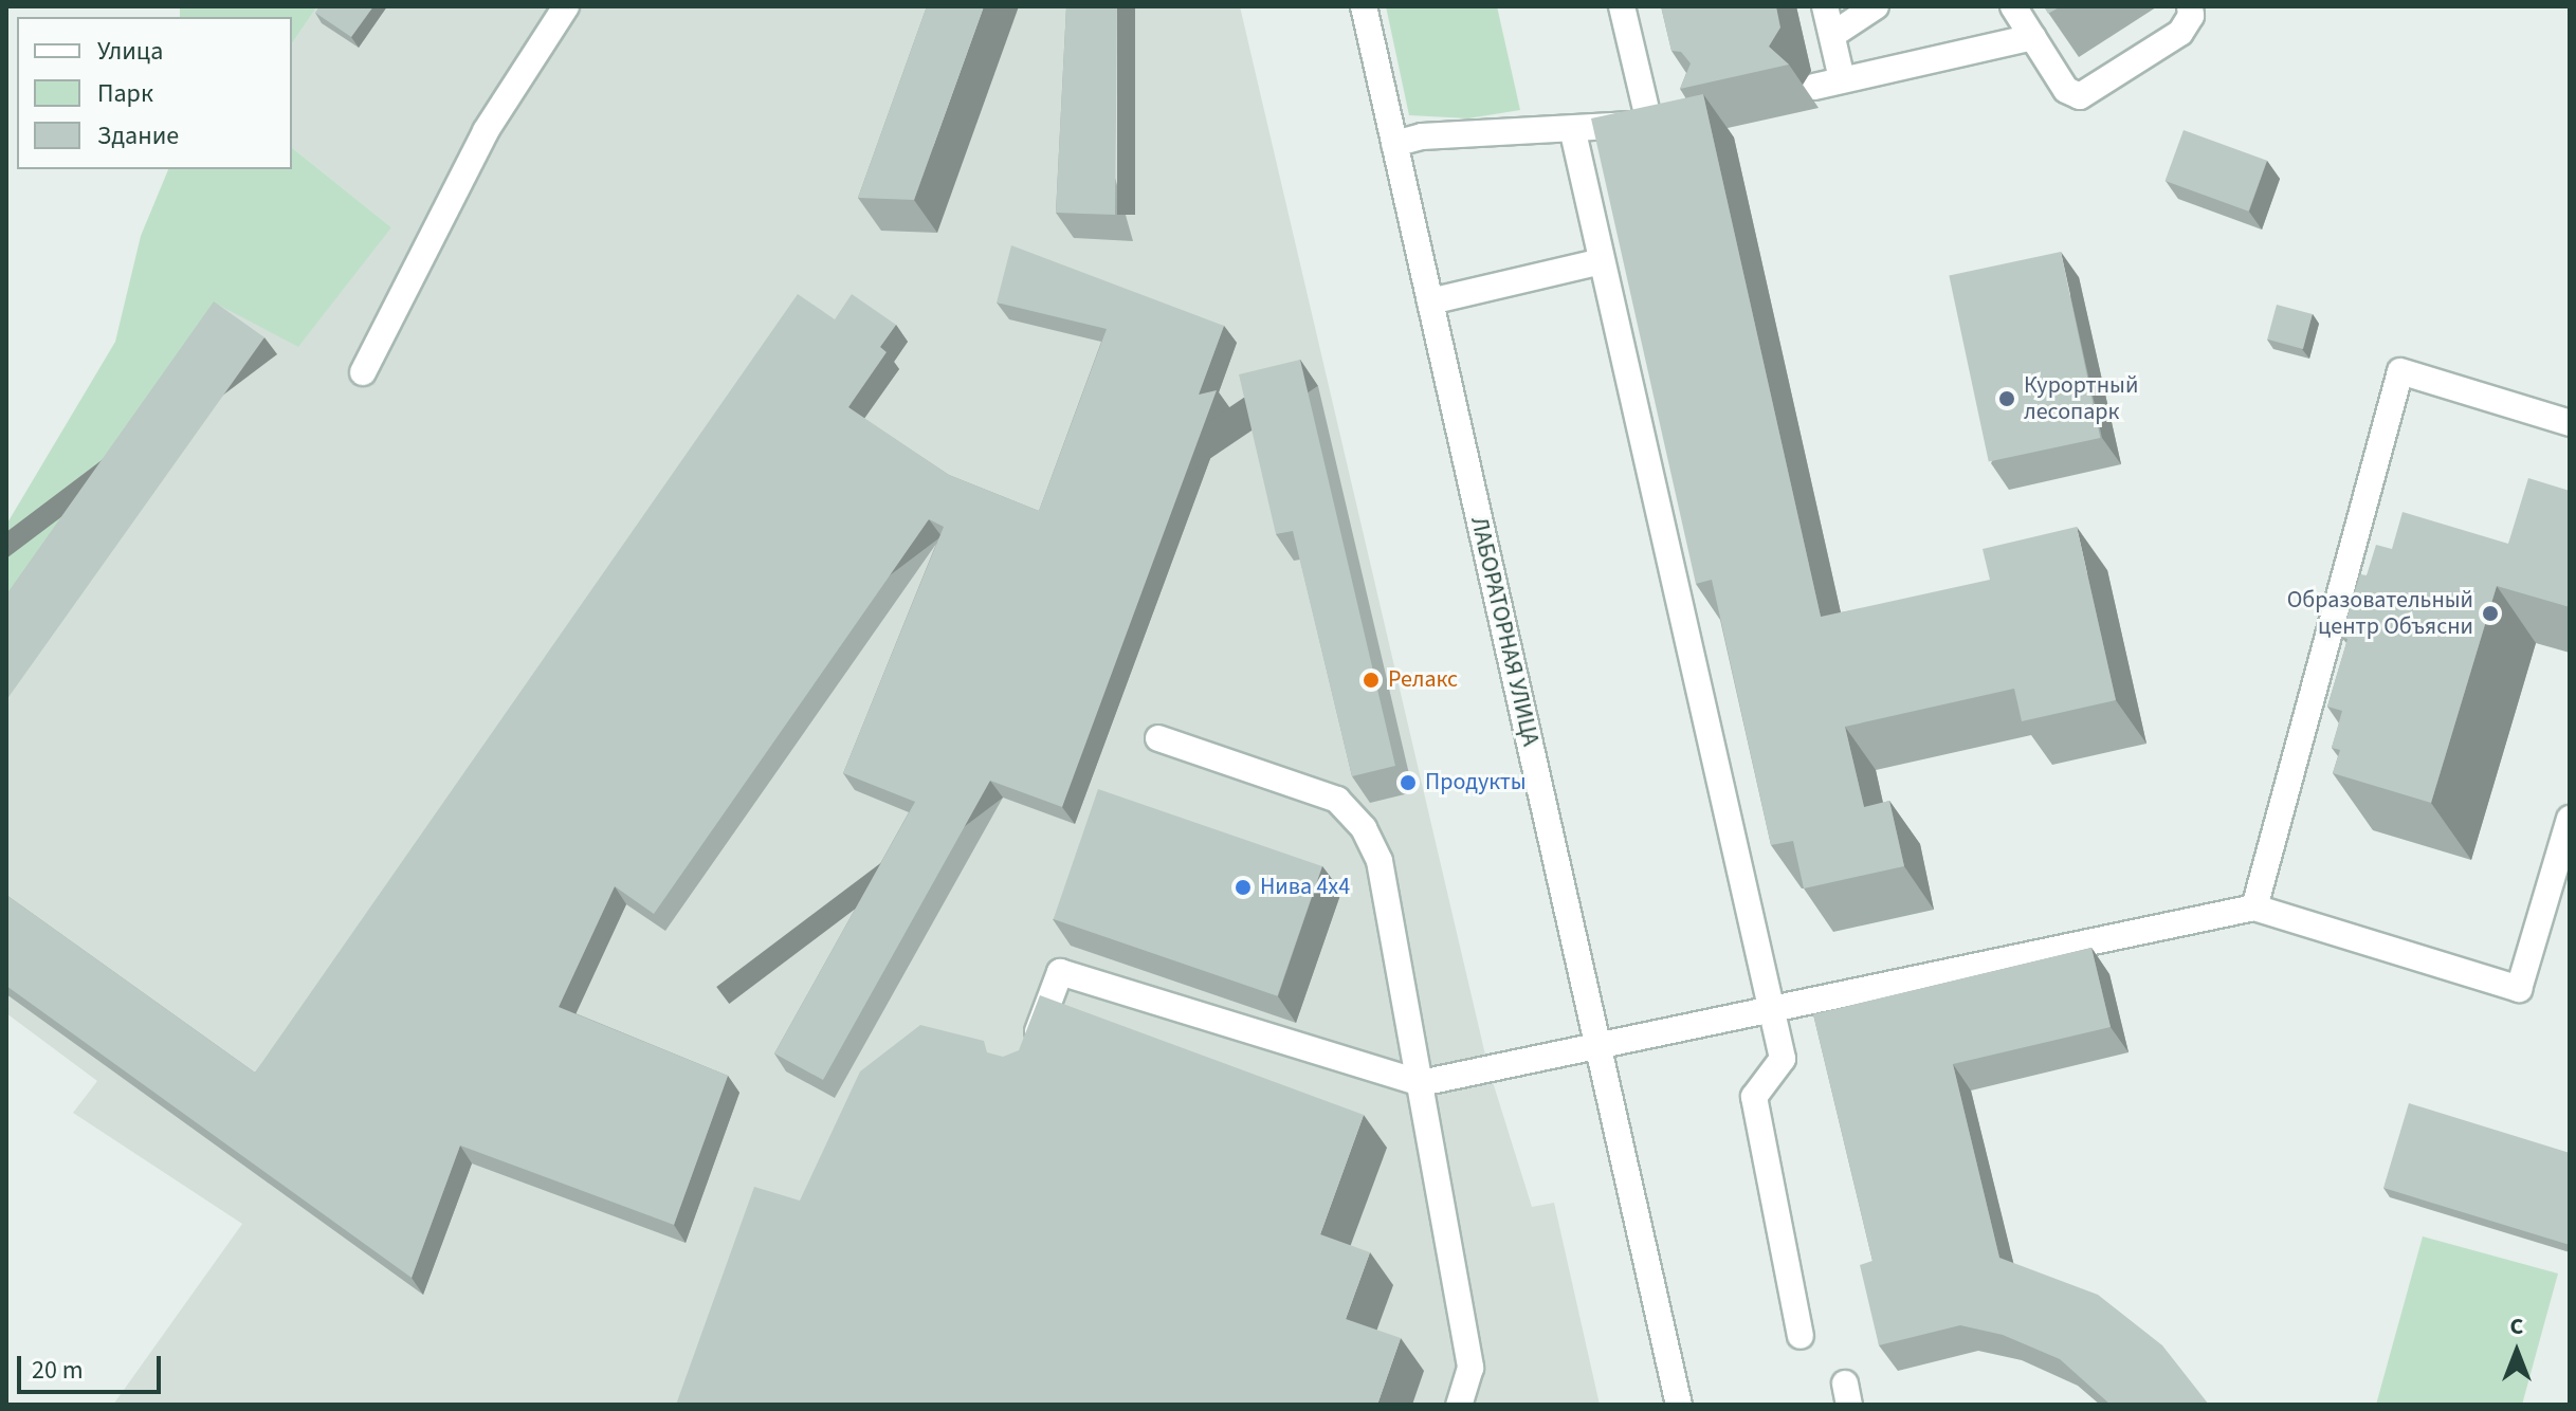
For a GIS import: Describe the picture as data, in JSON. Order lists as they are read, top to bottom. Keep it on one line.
{"streets":{"street":["ЛАБОРАТОРНАЯ УЛИЦА"]},"places":["Курортный лесопарк","Образовательный центр Объясни","Релакс","Продукты","Нива 4х4"],"legend":["Улица","Парк","Здание"],"scale_bar":"20 m","north":"top"}
